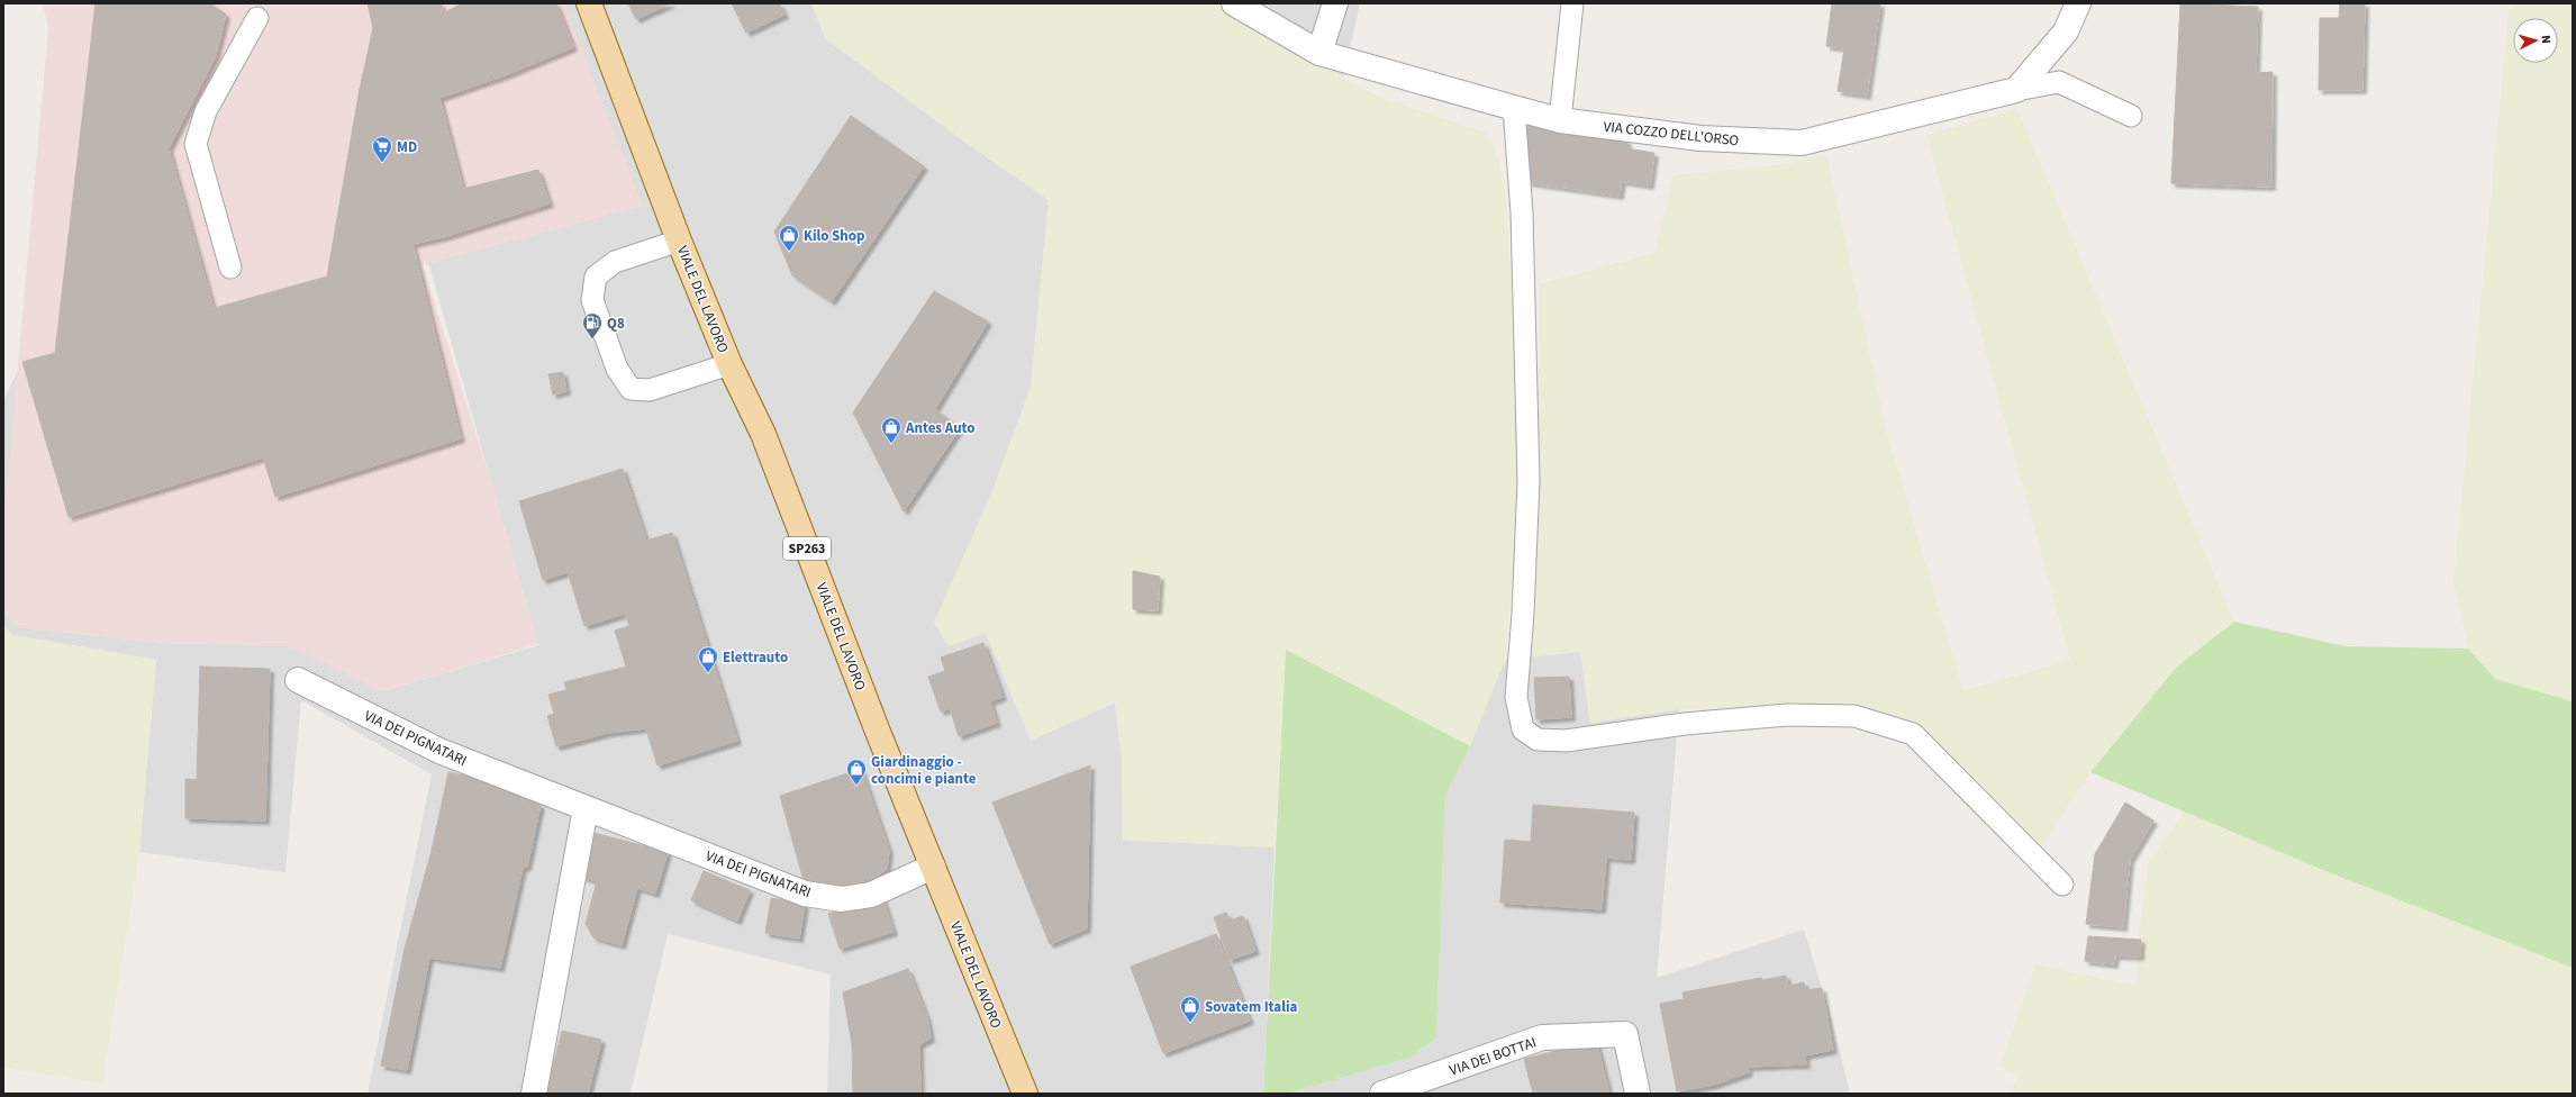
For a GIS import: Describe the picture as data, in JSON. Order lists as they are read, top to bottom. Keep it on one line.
{"streets":{"main road":["VIALE DEL LAVORO","SP263"],"street":["VIA COZZO DELL'ORSO","VIA DEI PIGNATARI","VIA DEI BOTTAI"]},"crossings":[["VIALE DEL LAVORO","VIA DEI PIGNATARI"]],"places":{"supermarket":["MD"],"shop":["Kilo Shop","Antes Auto","Elettrauto","Giardinaggio - concimi e piante","Sovatem Italia"],"fuel station":["Q8"]},"north":"right"}
